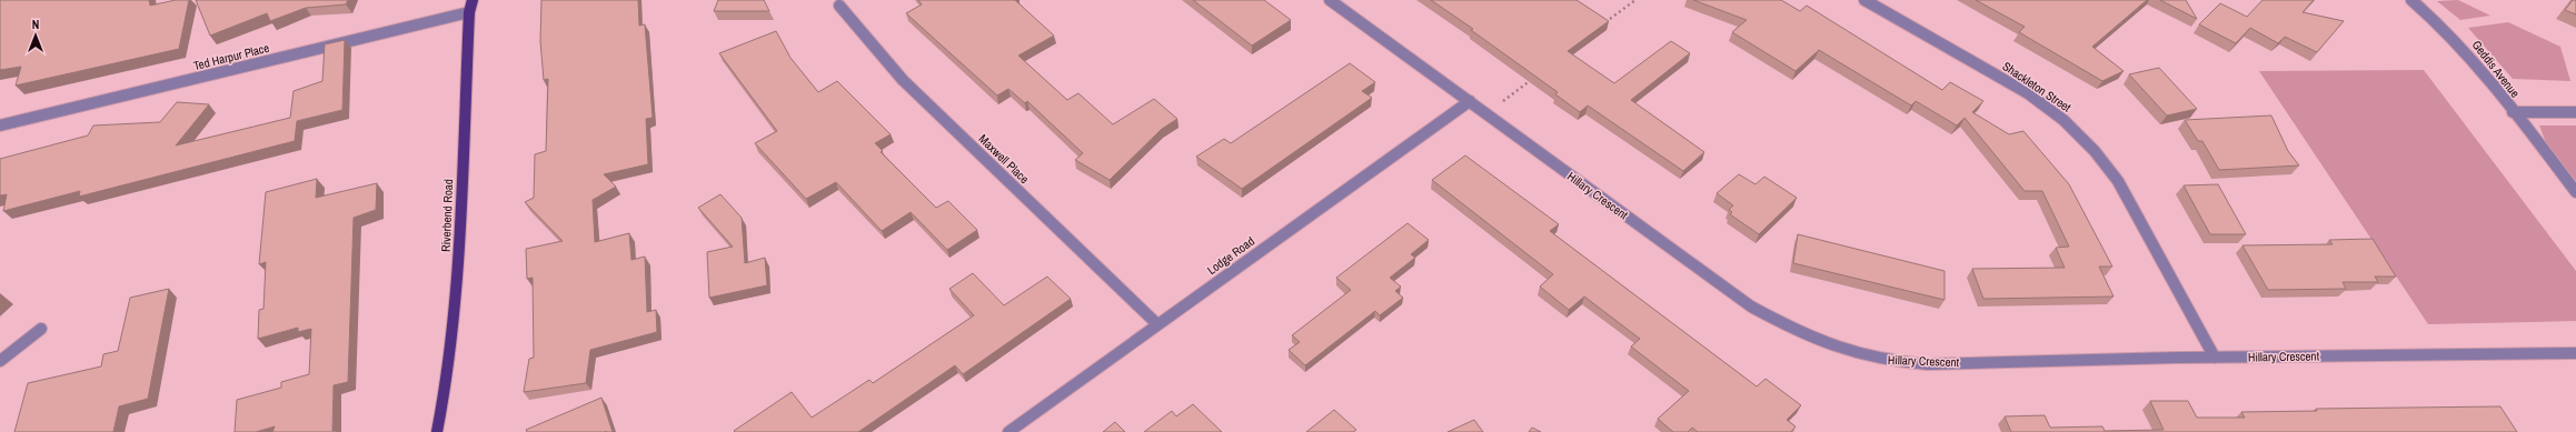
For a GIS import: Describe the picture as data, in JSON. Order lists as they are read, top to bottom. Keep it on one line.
{"streets":{"main road":["Riverbend Road"],"street":["Ted Harpur Place","Geddis Avenue","Shackleton Street","Maxwell Place","Hillary Crescent","Lodge Road"]},"crossings":[["Ted Harpur Place","Riverbend Road"],["Shackleton Street","Hillary Crescent"],["Maxwell Place","Lodge Road"],["Hillary Crescent","Lodge Road"]],"north":"top"}
